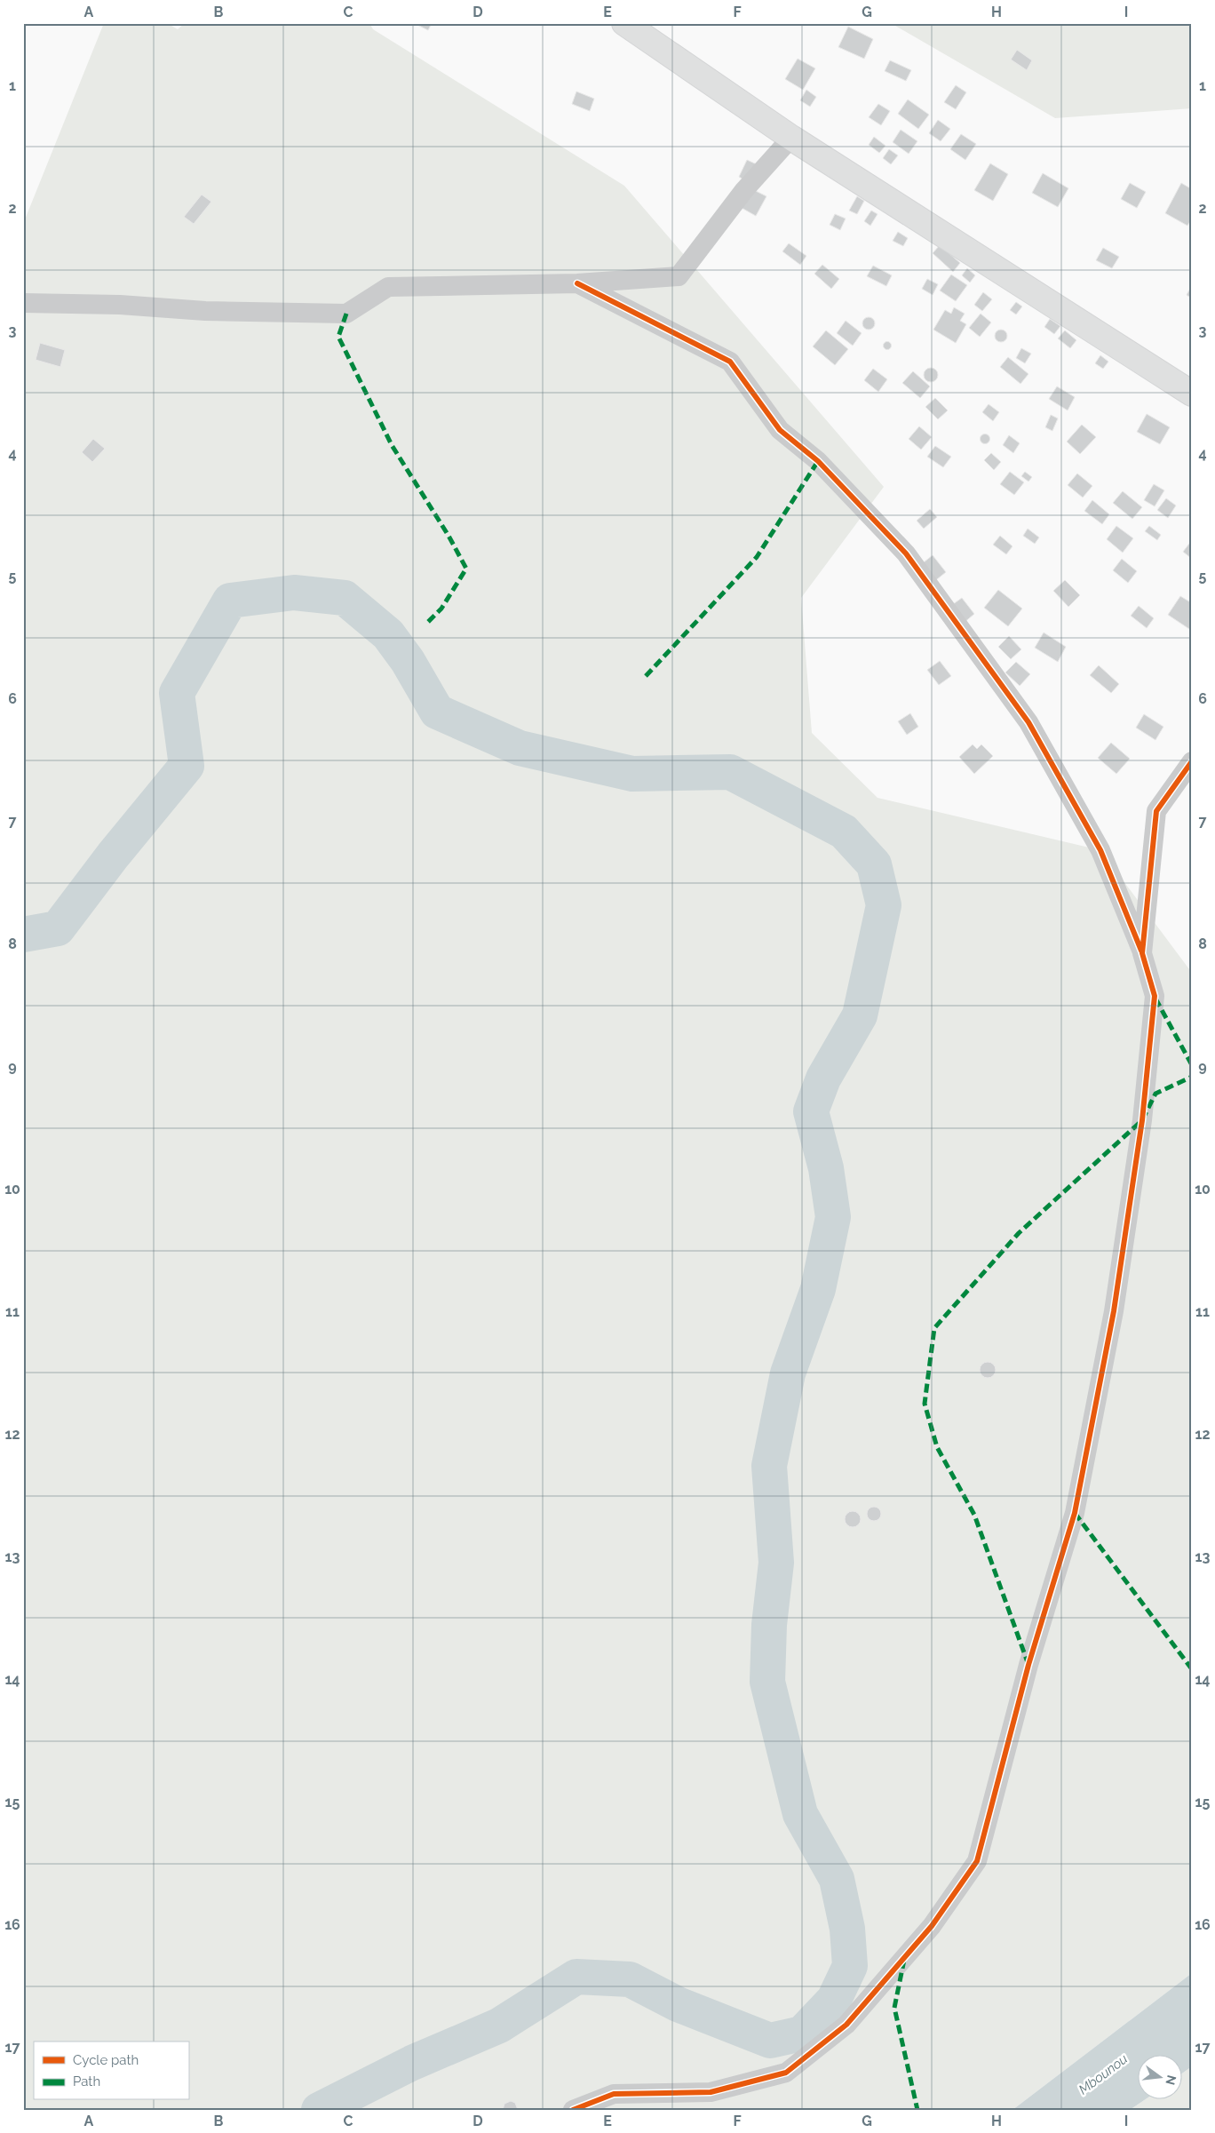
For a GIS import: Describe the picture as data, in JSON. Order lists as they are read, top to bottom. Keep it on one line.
{"water":["Mbounou"],"legend":["Cycle path","Path"],"north":"right","grid":{"columns":["A","B","C","D","E","F","G","H","I"],"rows":["1","2","3","4","5","6","7","8","9","10","11","12","13","14","15","16","17"]}}
